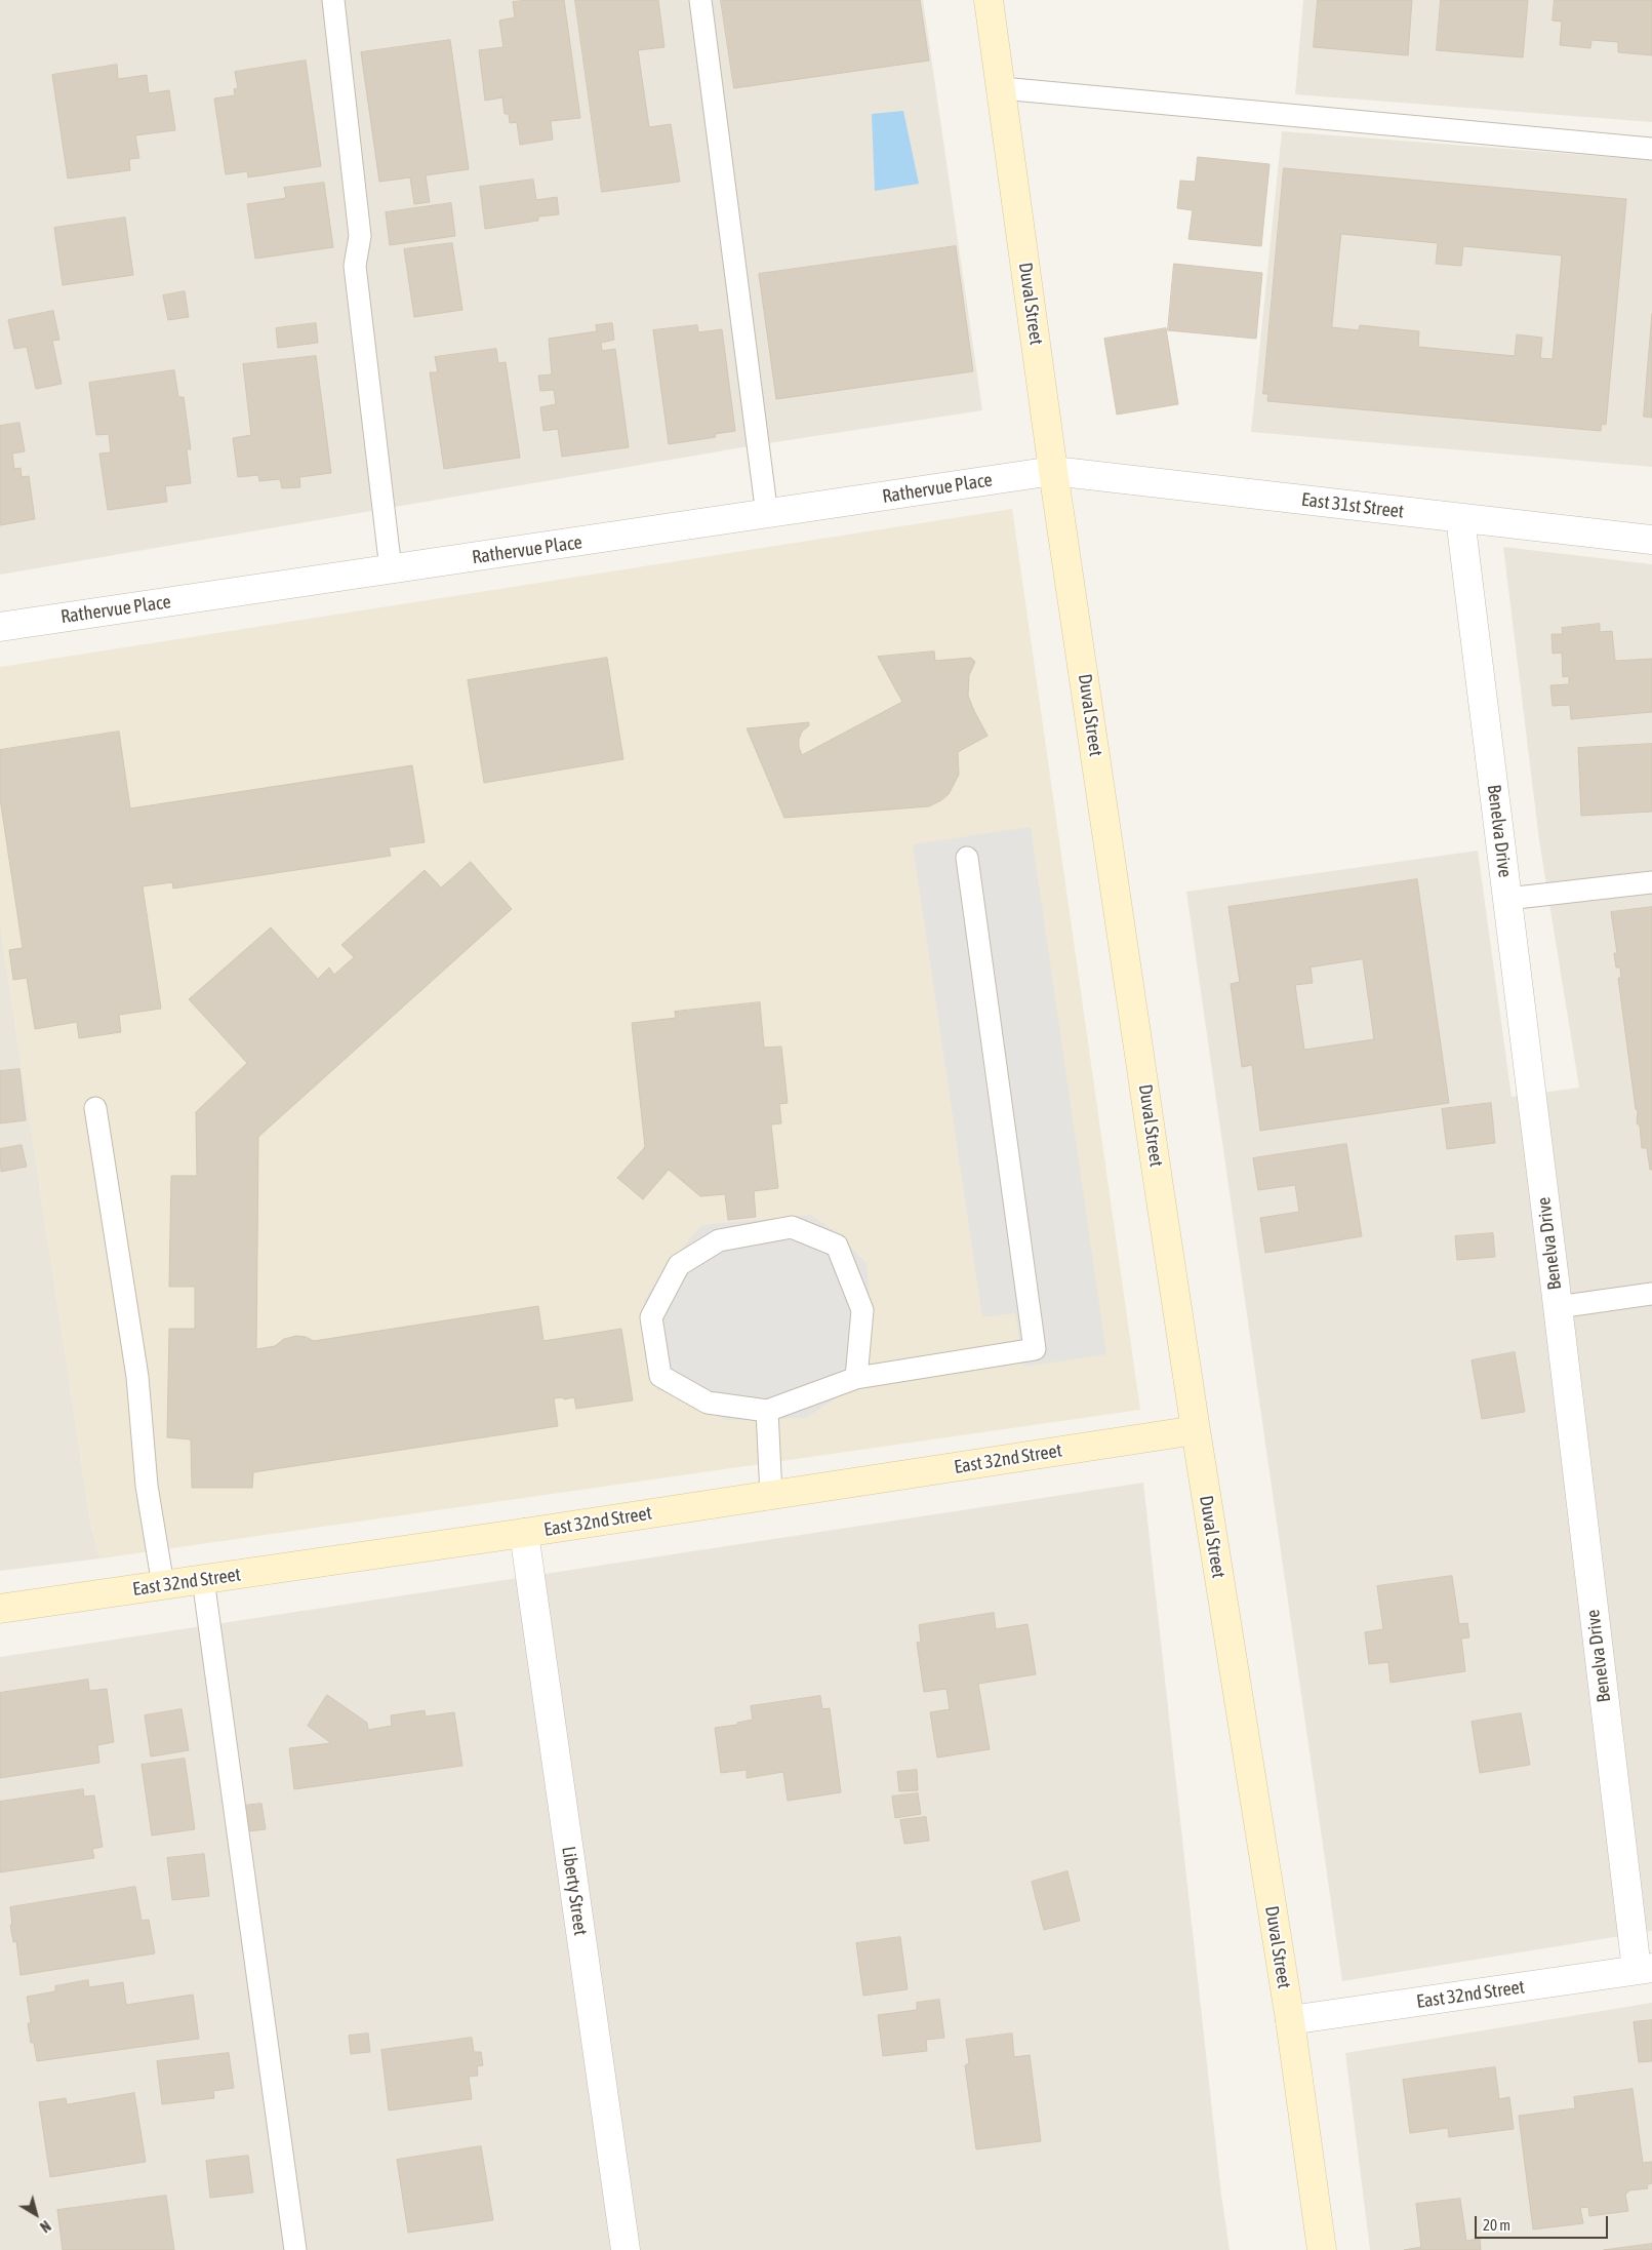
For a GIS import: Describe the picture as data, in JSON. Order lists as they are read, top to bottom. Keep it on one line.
{"streets":{"street":["Duval Street","Rathervue Place","East 31st Street","Benelva Drive","East 32nd Street","Liberty Street"]},"crossings":[["Duval Street","Rathervue Place"],["Duval Street","East 31st Street"],["Duval Street","East 32nd Street"],["Rathervue Place","East 31st Street"],["East 31st Street","Benelva Drive"],["Benelva Drive","East 32nd Street"],["East 32nd Street","Liberty Street"]],"scale_bar":"20 m","north":"bottom right"}
